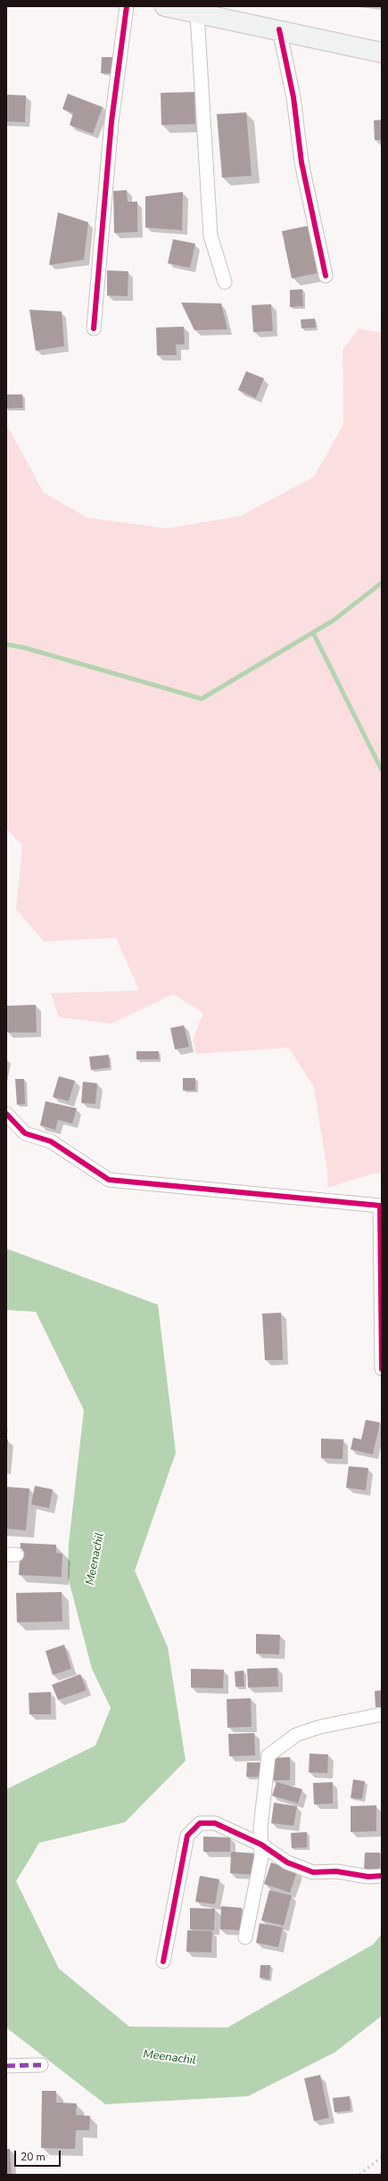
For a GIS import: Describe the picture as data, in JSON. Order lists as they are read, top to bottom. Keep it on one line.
{"water":["Meenachil"],"scale_bar":"20 m"}
